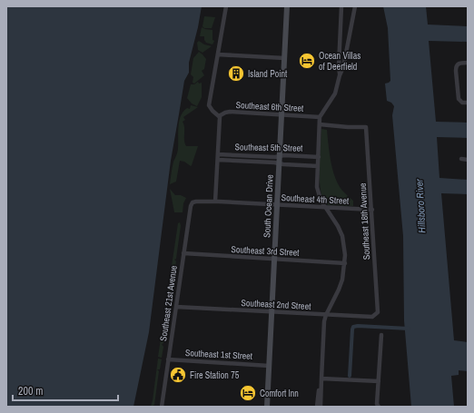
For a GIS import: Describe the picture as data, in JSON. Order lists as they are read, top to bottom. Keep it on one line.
{"streets":{"main road":["South Ocean Drive"],"street":["Southeast 6th Street","Southeast 5th Street","Southeast 4th Street","Southeast 18th Avenue","Southeast 3rd Street","Southeast 21st Avenue","Southeast 2nd Street","Southeast 1st Street"]},"crossings":[["Southeast 6th Street","South Ocean Drive"],["Southeast 5th Street","South Ocean Drive"],["Southeast 4th Street","South Ocean Drive"],["Southeast 4th Street","Southeast 18th Avenue"],["Southeast 4th Street","Southeast 21st Avenue"],["South Ocean Drive","Southeast 3rd Street"],["South Ocean Drive","Southeast 2nd Street"],["South Ocean Drive","Southeast 1st Street"],["Southeast 18th Avenue","Southeast 2nd Street"],["Southeast 3rd Street","Southeast 21st Avenue"],["Southeast 21st Avenue","Southeast 2nd Street"],["Southeast 21st Avenue","Southeast 1st Street"]],"water":["Hillsboro River"],"places":{"hotel":["Ocean Villas of Deerfield","Comfort Inn"],"building":["Island Point"],"public building":["Fire Station 75"]},"scale_bar":"200 m"}
